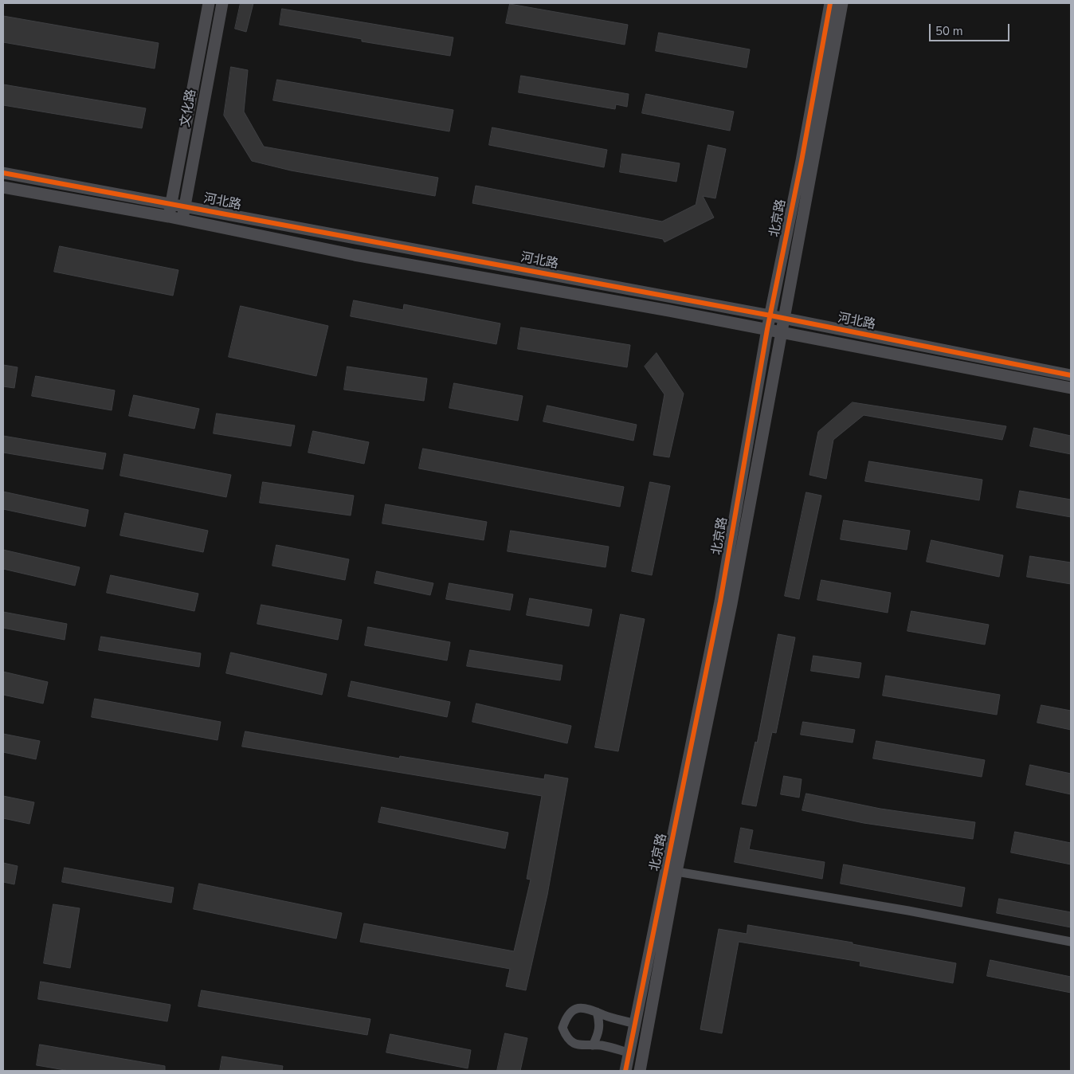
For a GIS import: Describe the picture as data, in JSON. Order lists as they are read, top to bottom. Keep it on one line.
{"streets":{"street":["文化路","河北路","北京路"]},"crossings":[["文化路","河北路"],["河北路","北京路"]],"scale_bar":"50 m"}
